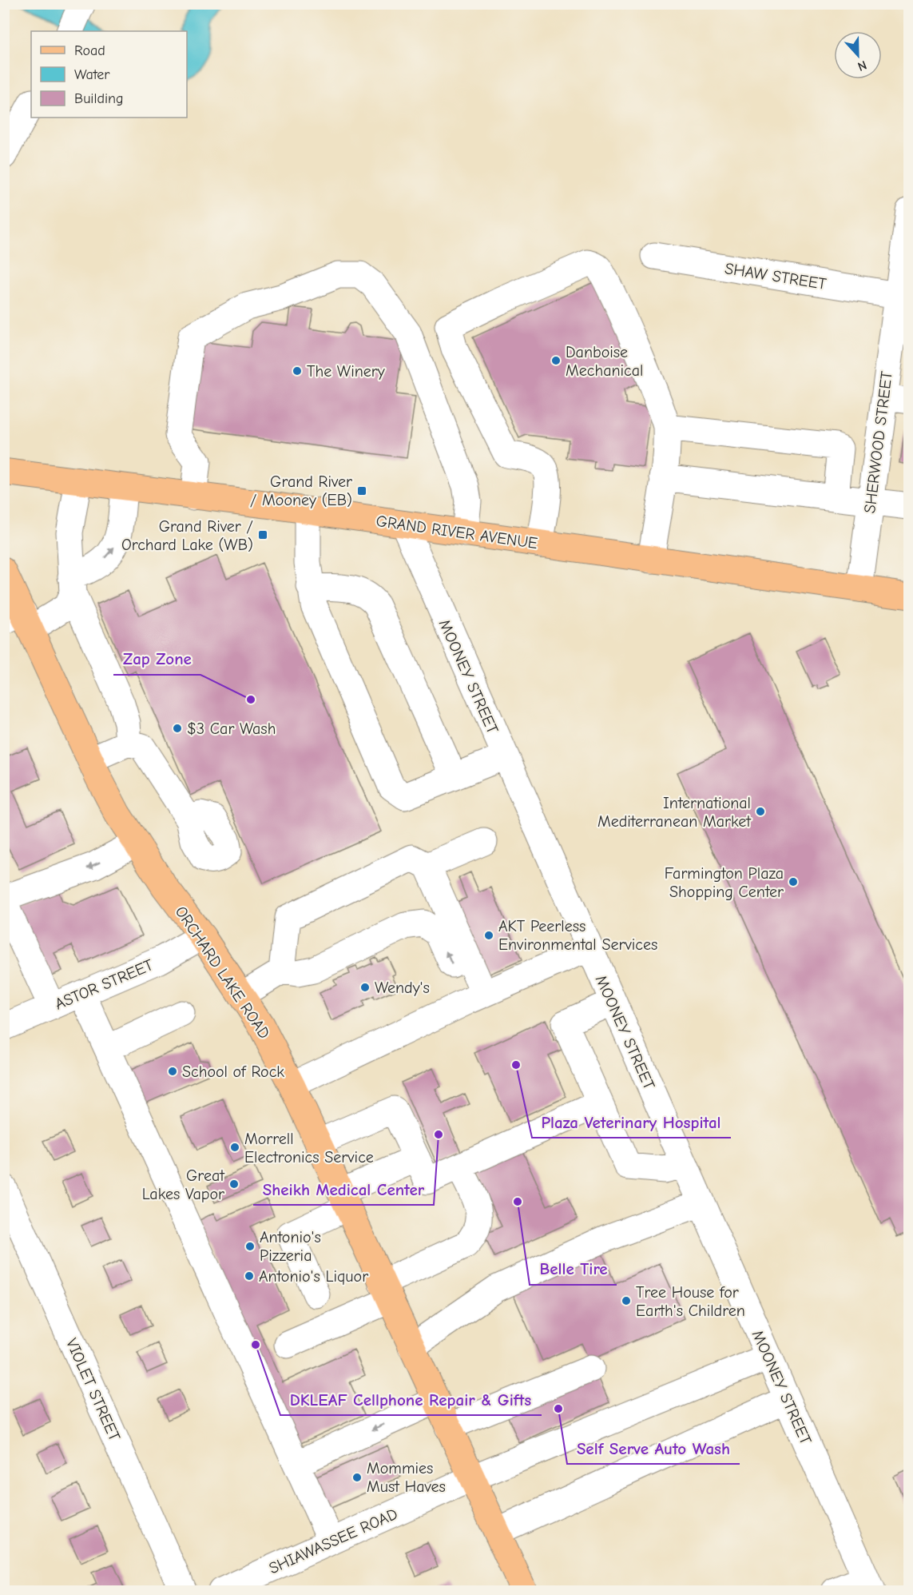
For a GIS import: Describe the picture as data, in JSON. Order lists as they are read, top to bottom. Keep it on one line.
{"streets":{"main road":["GRAND RIVER AVENUE","ORCHARD LAKE ROAD"],"street":["SHAW STREET","SHERWOOD STREET","MOONEY STREET","ASTOR STREET","VIOLET STREET","SHIAWASSEE ROAD"]},"crossings":[["SHAW STREET","SHERWOOD STREET"],["SHERWOOD STREET","GRAND RIVER AVENUE"],["GRAND RIVER AVENUE","MOONEY STREET"],["MOONEY STREET","SHIAWASSEE ROAD"],["ORCHARD LAKE ROAD","ASTOR STREET"],["ORCHARD LAKE ROAD","SHIAWASSEE ROAD"]],"places":{"other":["Danboise Mechanical","The Winery","Zap Zone","$3 Car Wash","International Mediterranean Market","Farmington Plaza Shopping Center","AKT Peerless Environmental Services","Wendy's","Plaza Veterinary Hospital","School of Rock","Sheikh Medical Center","Morrell Electronics Service","Great Lakes Vapor","Belle Tire","Antonio's Pizzeria","Antonio's Liquor","Tree House for Earth's Children","DKLEAF Cellphone Repair & Gifts","Self Serve Auto Wash","Mommies Must Haves"],"transit":["Grand River / Mooney (EB)","Grand River / Orchard Lake (WB)"]},"legend":["Road","Water","Building"],"north":"bottom"}
